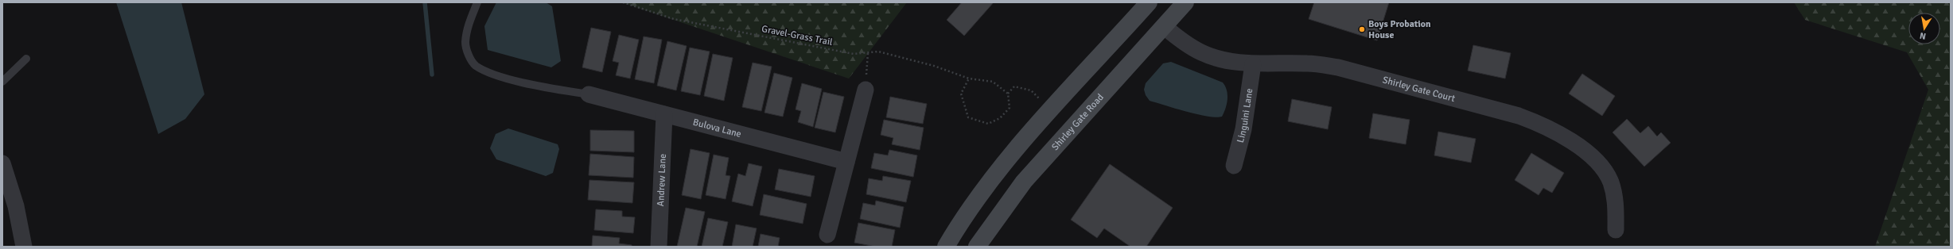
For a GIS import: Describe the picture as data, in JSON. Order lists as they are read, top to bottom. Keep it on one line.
{"streets":{"main road":["Shirley Gate Road"],"street":["Shirley Gate Court","Linguini Lane","Bulova Lane","Andrew Lane"],"path":["Gravel-Grass Trail"]},"crossings":[["Shirley Gate Court","Linguini Lane"],["Shirley Gate Court","Shirley Gate Road"],["Bulova Lane","Andrew Lane"]],"places":["Boys Probation House"],"north":"bottom"}
